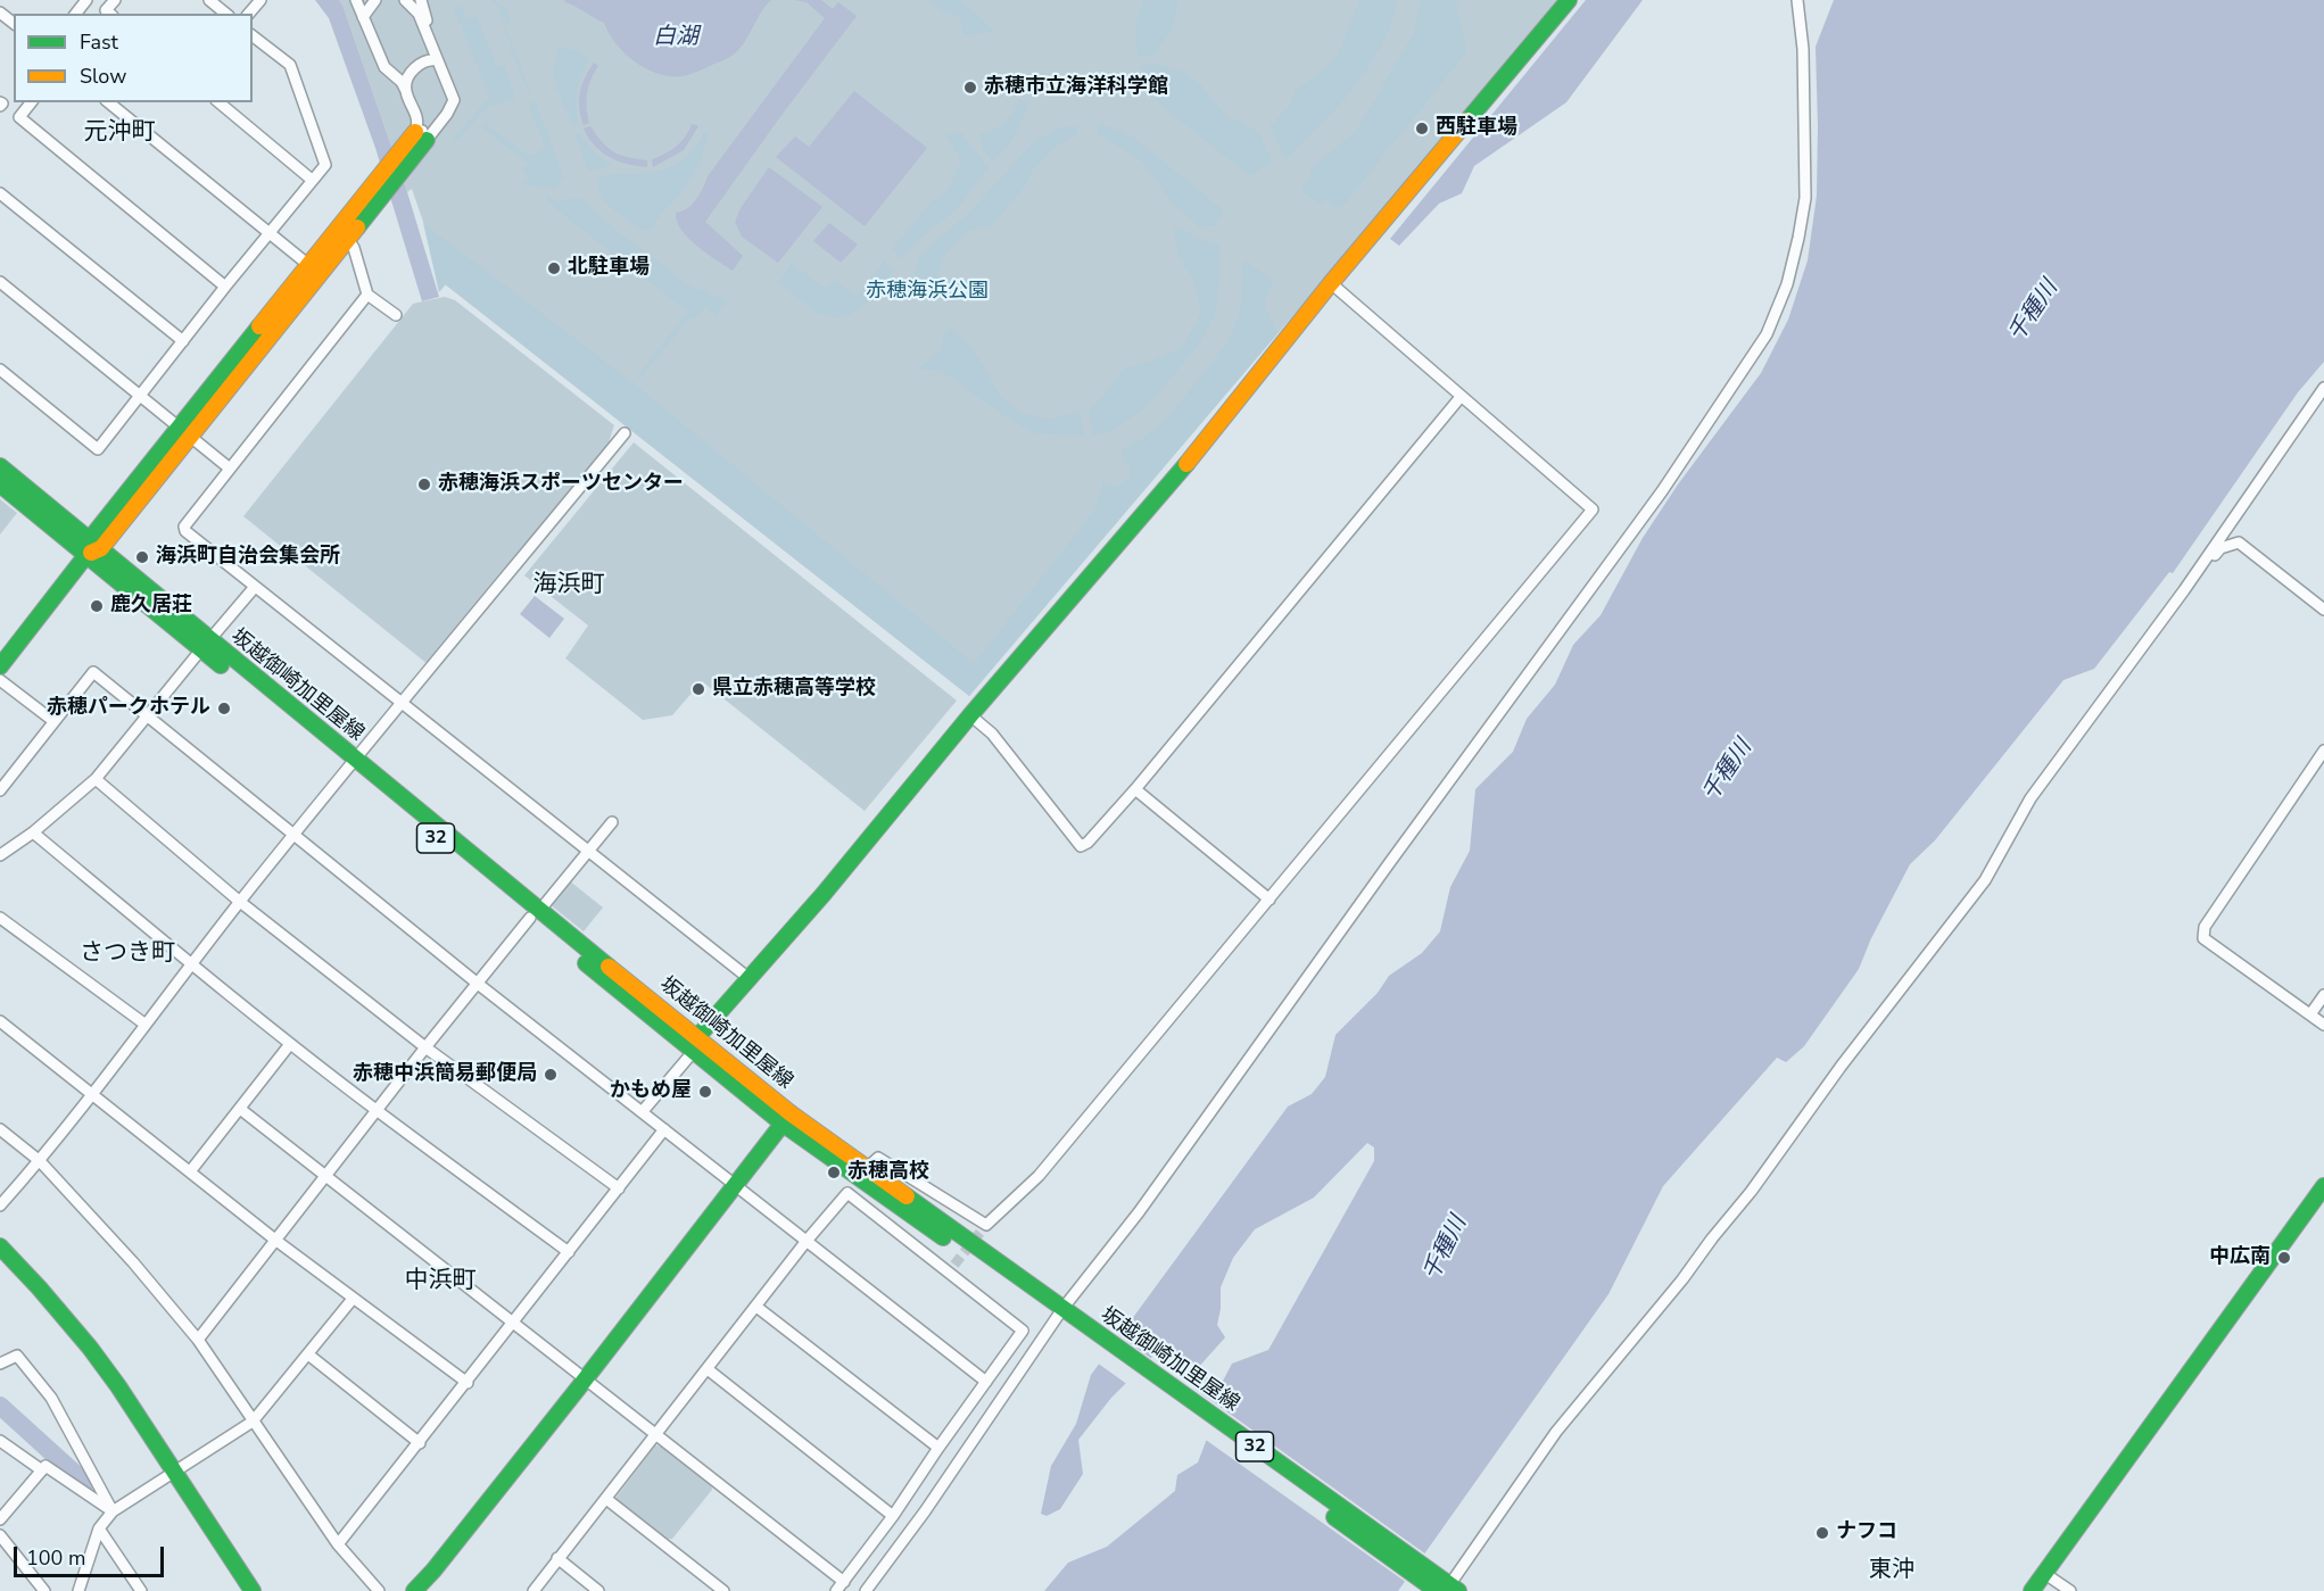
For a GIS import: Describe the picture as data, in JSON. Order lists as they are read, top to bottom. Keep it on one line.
{"streets":{"street":["坂越御崎加里屋線","32"]},"districts":["元沖町","海浜町","さつき町","中浜町","東沖"],"water":["白湖","千種川"],"parks":["赤穂海浜公園"],"places":["赤穂市立海洋科学館","西駐車場","北駐車場","赤穂海浜スポーツセンター","海浜町自治会集会所","鹿久居荘","県立赤穂高等学校","赤穂パークホテル","赤穂中浜簡易郵便局","かもめ屋","赤穂高校","中広南","ナフコ"],"legend":["Fast","Slow"],"scale_bar":"100 m"}
